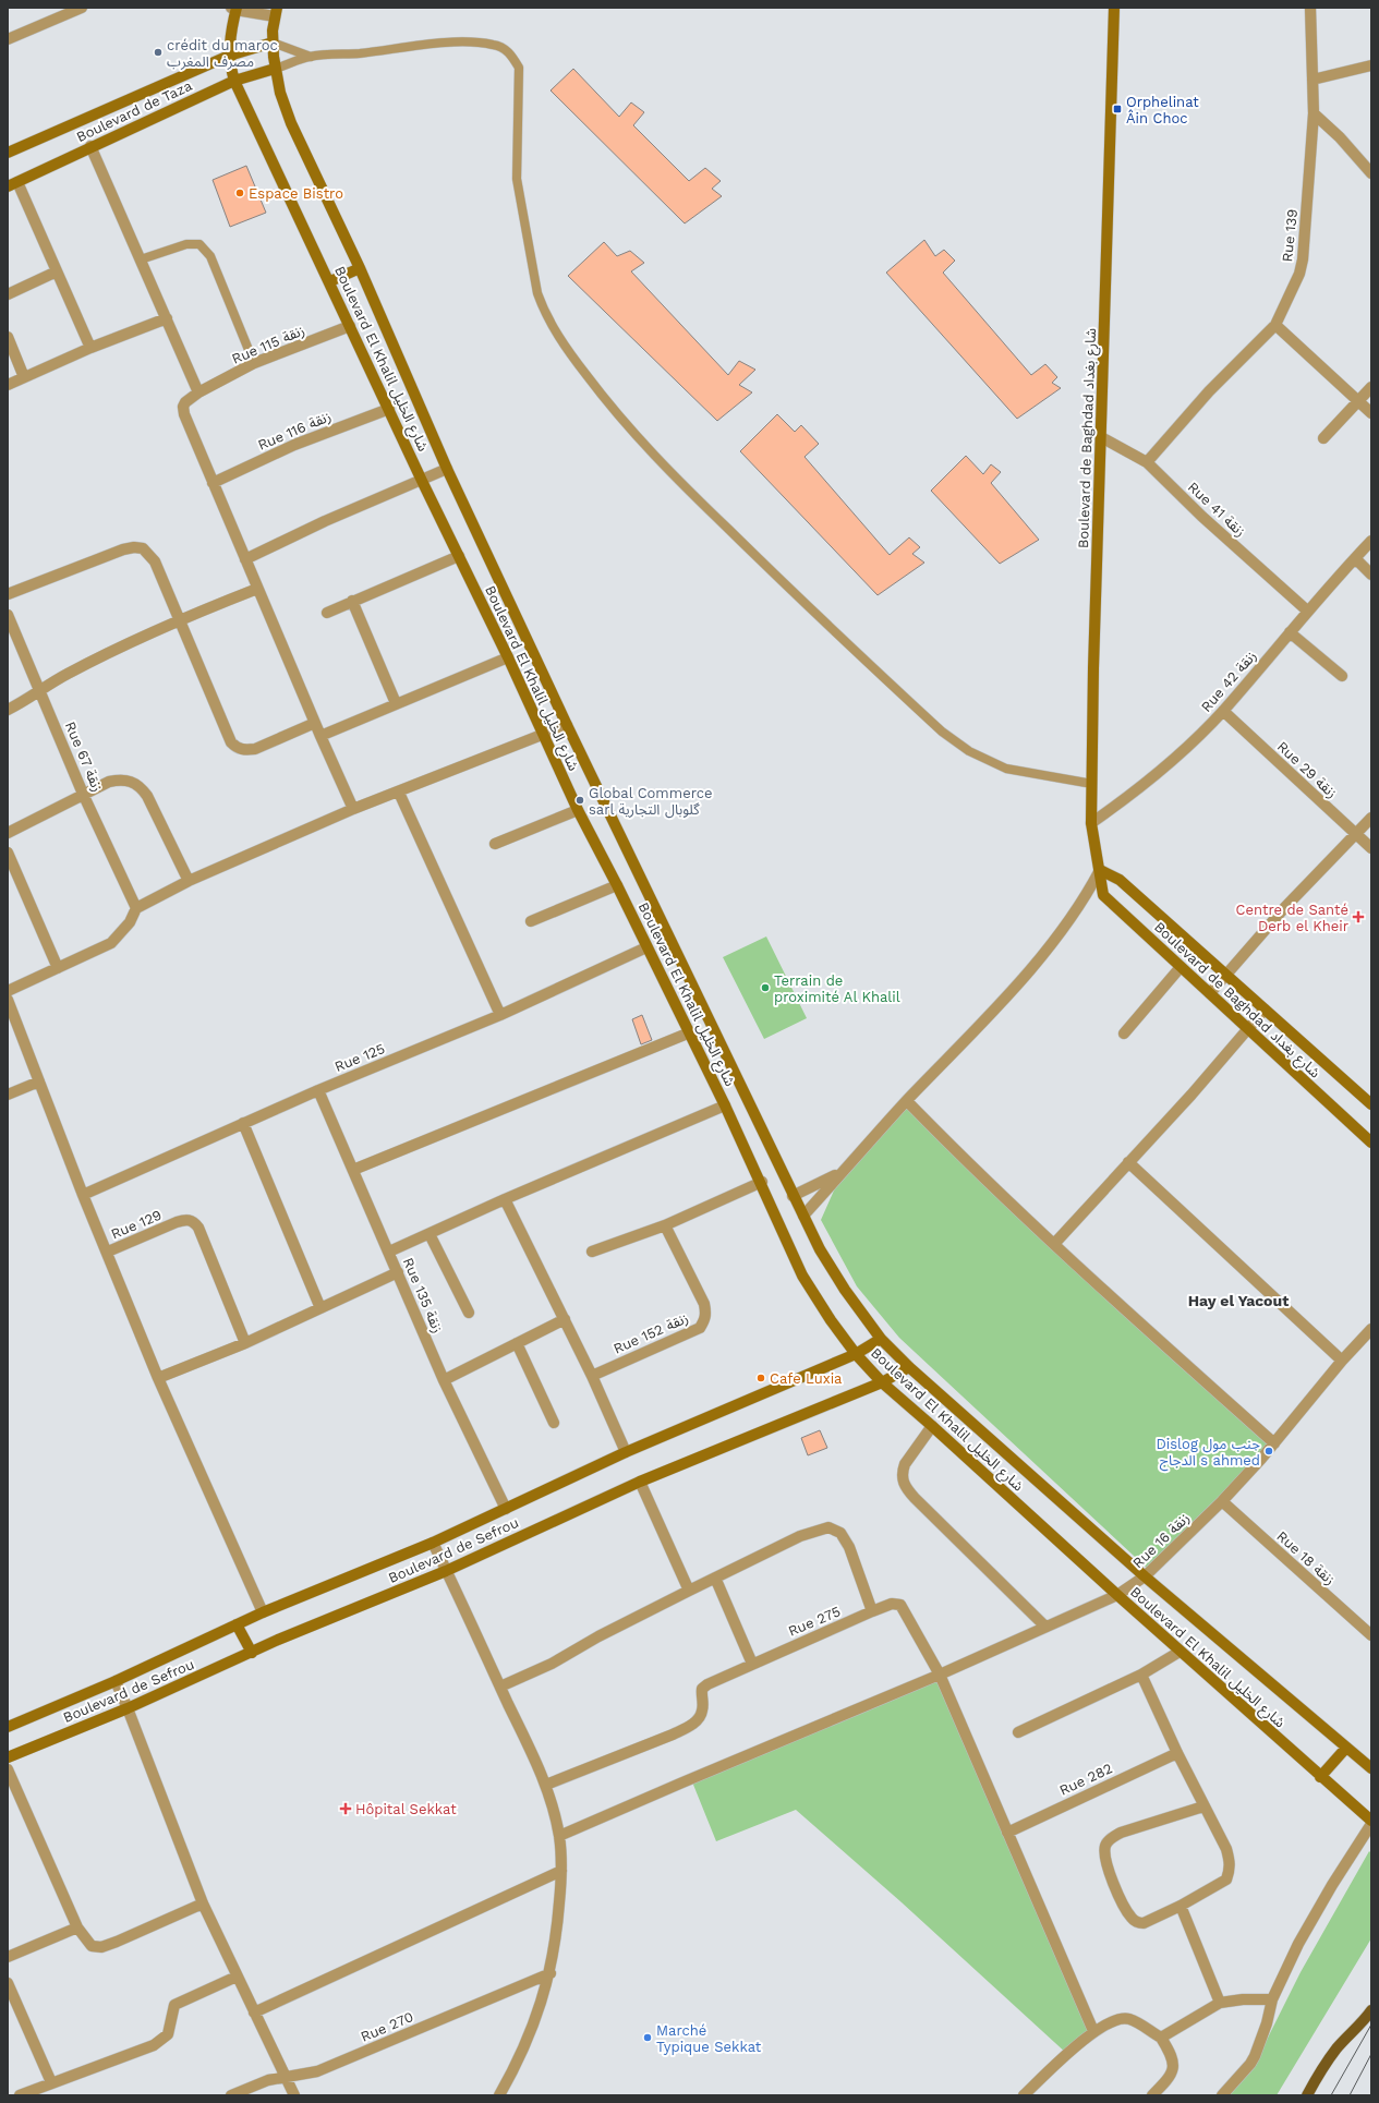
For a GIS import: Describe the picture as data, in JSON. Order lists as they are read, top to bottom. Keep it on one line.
{"streets":{"street":["Boulevard de Taza","Rue 139","Rue 115 زنقة","Boulevard El Khalil شارع الخليل","Rue 116 زنقة","Boulevard de Baghdad شارع بغداد","Rue 41 زنقة","Rue 42 زنقة","Rue 67 زنقة","Rue 29 زنقة","Rue 125","Rue 129","Rue 135 زنقة","Rue 152 زنقة","Rue 16 زنقة","Boulevard de Sefrou","Rue 18 زنقة","Rue 275","Rue 282","Rue 270"]},"crossings":[["Boulevard de Taza","Boulevard El Khalil شارع الخليل"],["Rue 139","Rue 41 زنقة"],["Rue 115 زنقة","Boulevard El Khalil شارع الخليل"],["Rue 115 زنقة","Rue 116 زنقة"],["Boulevard El Khalil شارع الخليل","Rue 116 زنقة"],["Boulevard El Khalil شارع الخليل","Rue 125"],["Boulevard El Khalil شارع الخليل","Rue 16 زنقة"],["Boulevard El Khalil شارع الخليل","Boulevard de Sefrou"],["Boulevard de Baghdad شارع بغداد","Rue 41 زنقة"],["Boulevard de Baghdad شارع بغداد","Rue 42 زنقة"],["Rue 41 زنقة","Rue 42 زنقة"],["Rue 42 زنقة","Rue 29 زنقة"],["Rue 125","Rue 135 زنقة"],["Rue 135 زنقة","Boulevard de Sefrou"],["Rue 16 زنقة","Rue 18 زنقة"],["Rue 16 زنقة","Rue 275"]],"districts":["Hay el Yacout"],"places":{"other":["crédit du maroc مصرف المغرب","Espace Bistro","Global Commerce sarl گلوبال التجارية","Terrain de proximité Al Khalil","Cafe Luxia","Dislog جنب مول الدجاج s ahmed","Marché Typique Sekkat"],"transit":["Orphelinat Âin Choc"],"health":["Centre de Santé Derb el Kheir","Hôpital Sekkat"]}}
